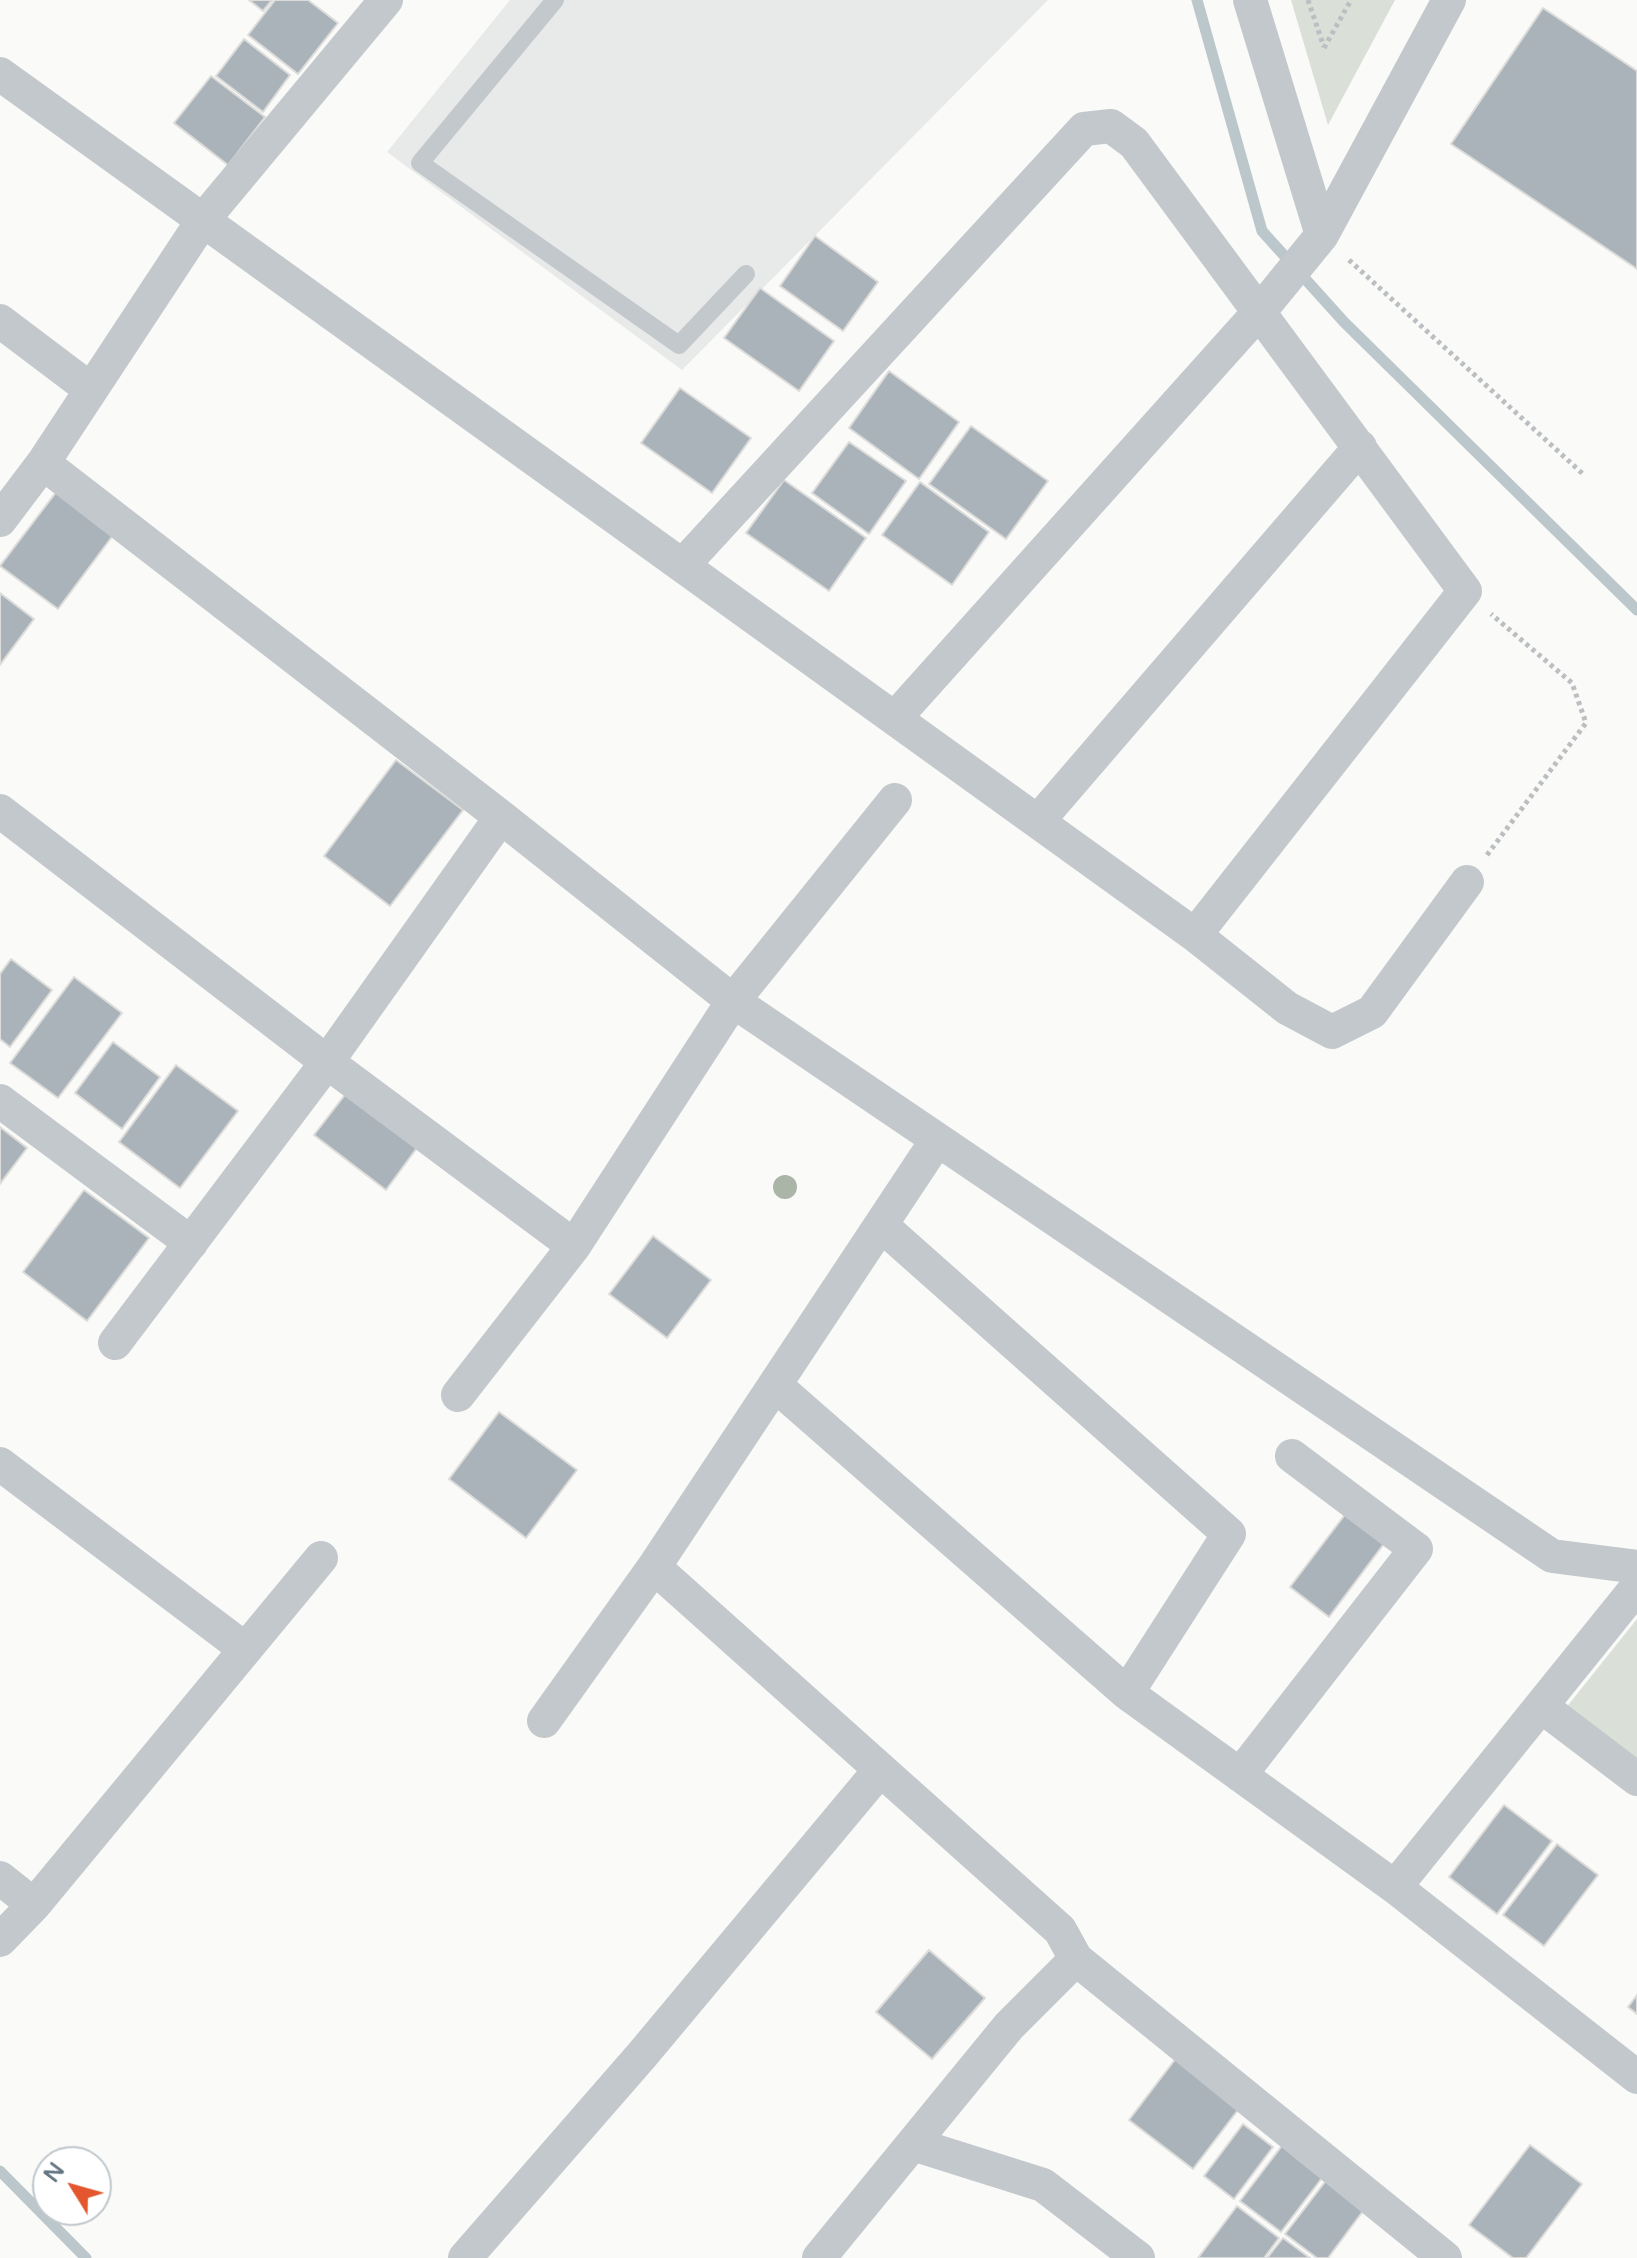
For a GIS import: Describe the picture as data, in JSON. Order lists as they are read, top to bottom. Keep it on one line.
{"north":"top left"}
